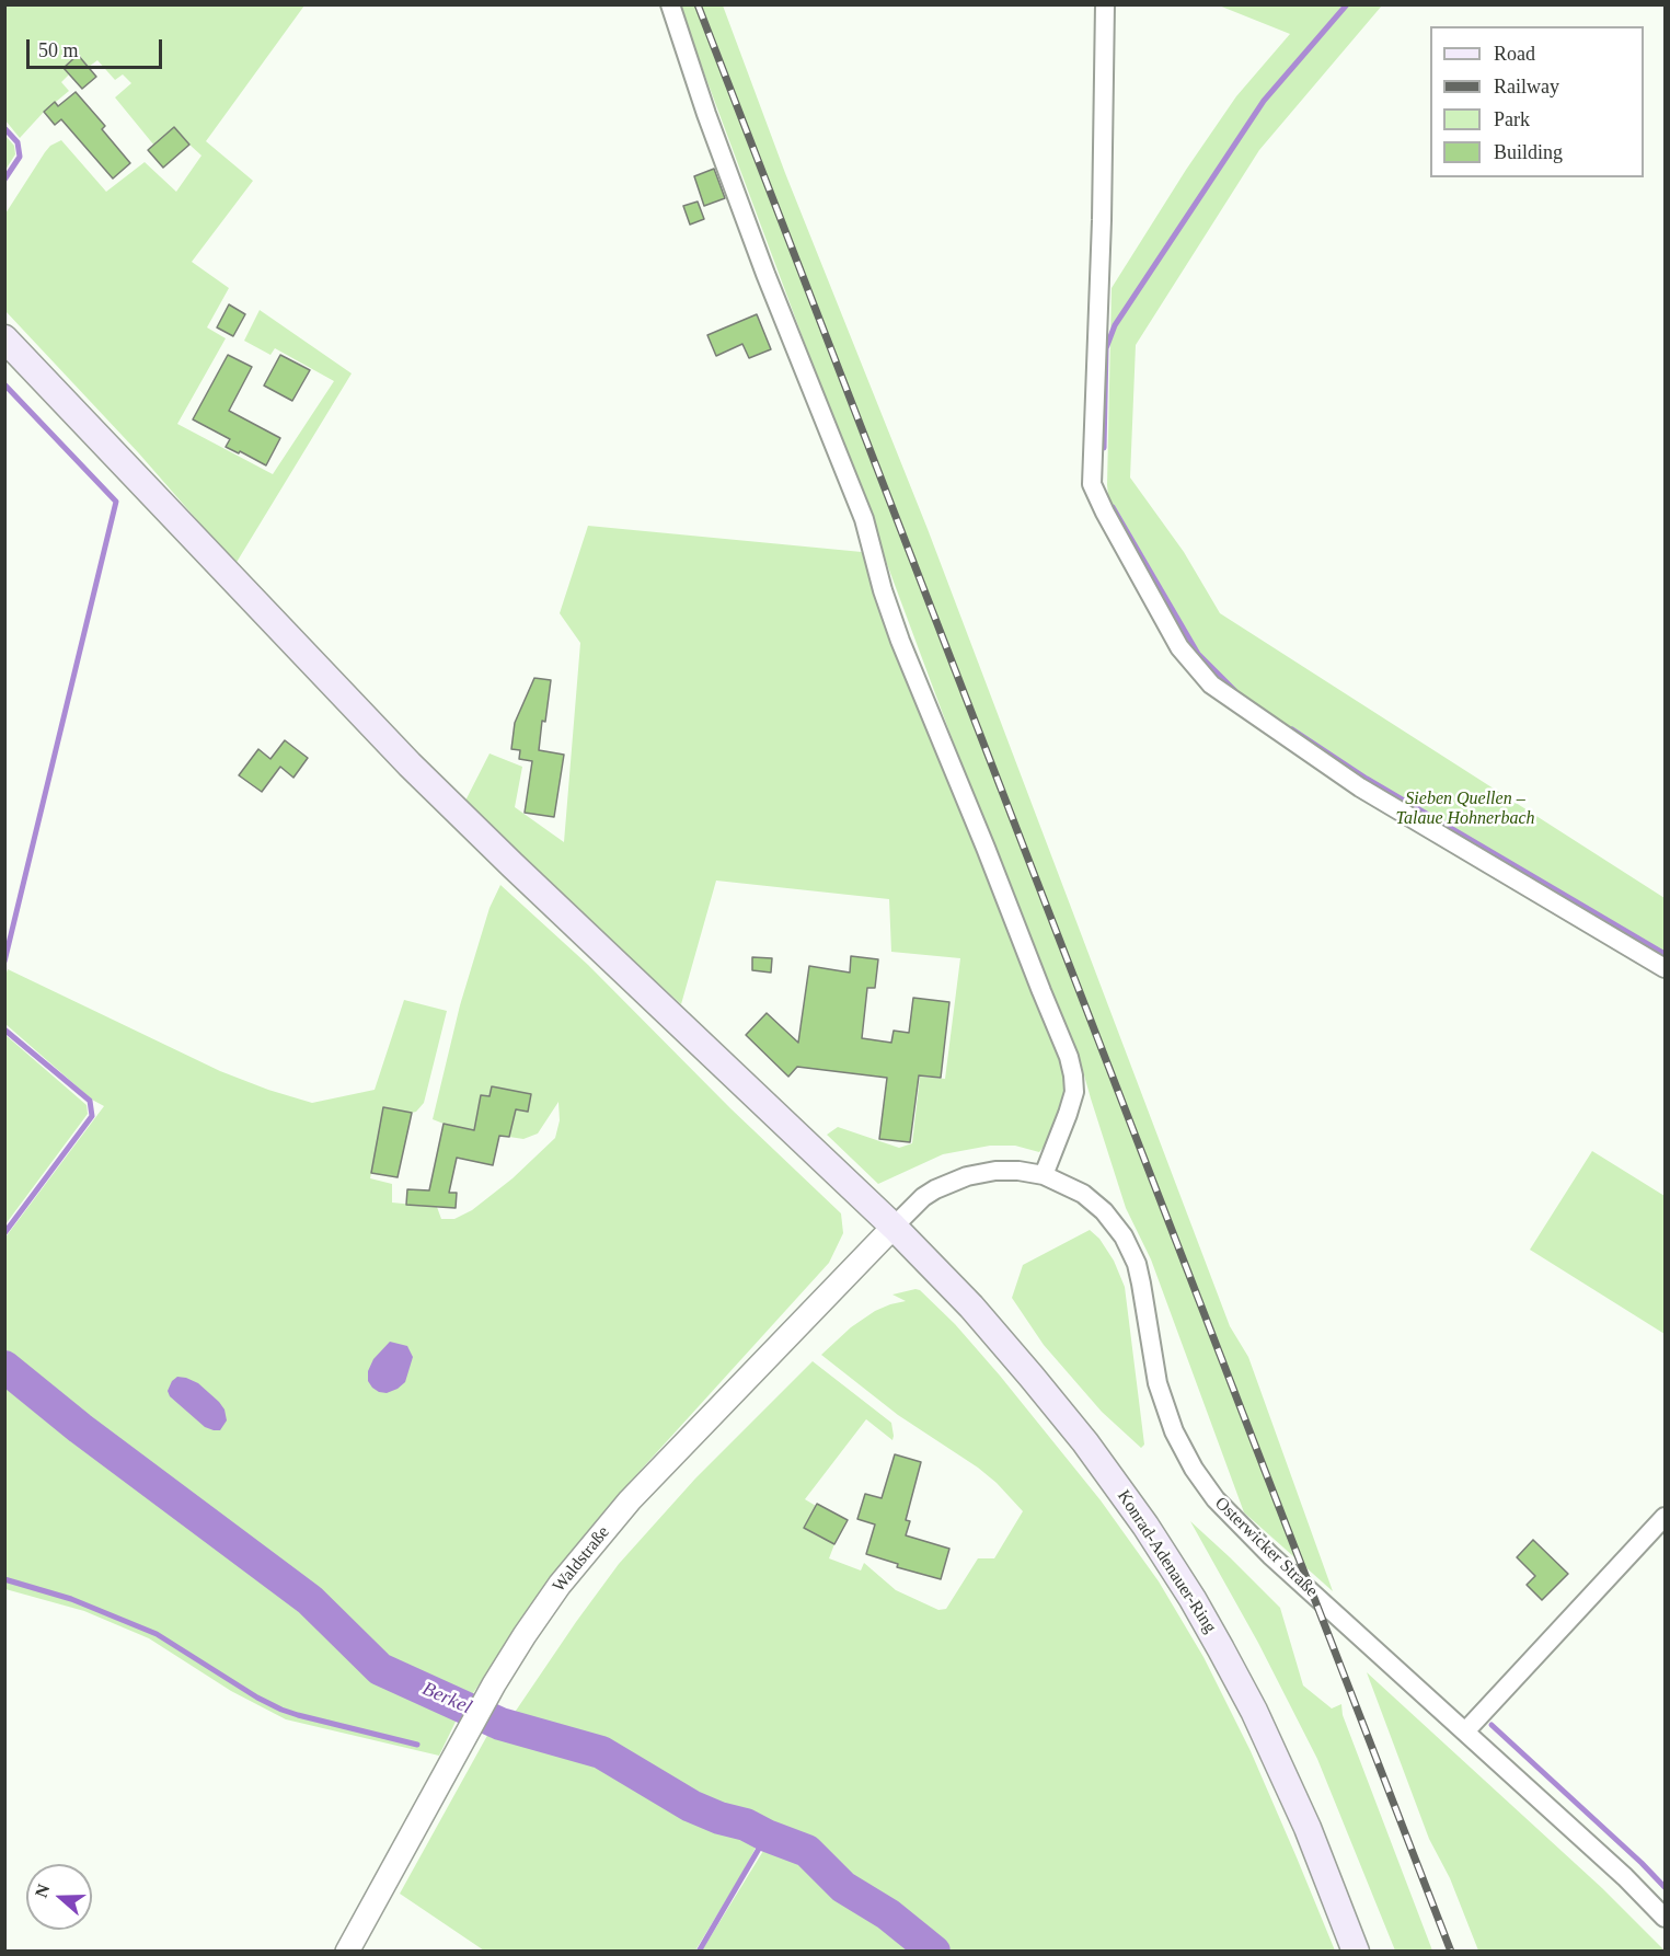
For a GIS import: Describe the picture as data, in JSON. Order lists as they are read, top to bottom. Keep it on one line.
{"streets":{"main road":["Konrad-Adenauer-Ring"],"street":["Osterwicker Straße","Waldstraße"]},"crossings":[["Osterwicker Straße","Waldstraße"],["Osterwicker Straße","Konrad-Adenauer-Ring"],["Waldstraße","Konrad-Adenauer-Ring"]],"water":["Berkel"],"parks":["Sieben Quellen – Talaue Hohnerbach"],"legend":["Road","Railway","Park","Building"],"scale_bar":"50 m","north":"left"}
